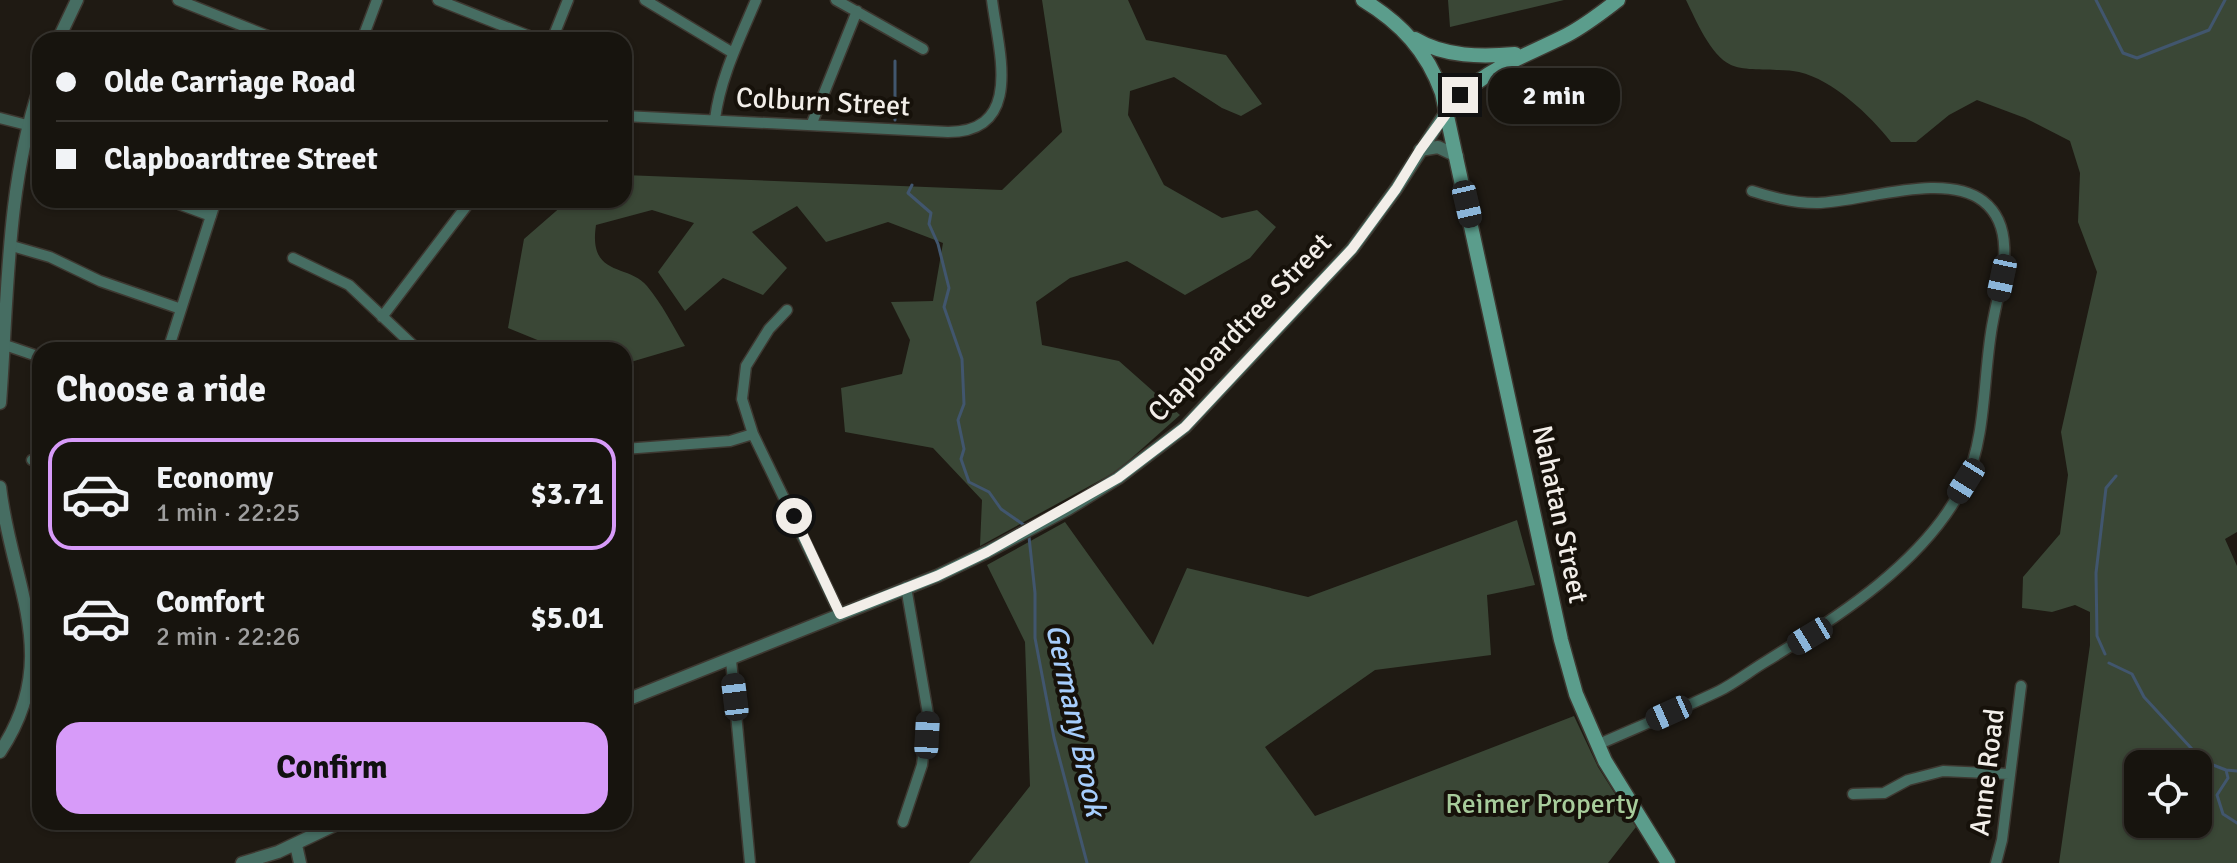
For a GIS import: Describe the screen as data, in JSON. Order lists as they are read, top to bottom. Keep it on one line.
{"streets":{"main road":["Clapboardtree Street","Nahatan Street"],"street":["Colburn Street","Anne Road"]},"crossings":[["Clapboardtree Street","Nahatan Street"]],"water":["Germany Brook"],"parks":["Reimer Property"],"page":{"banner":["Olde Carriage Road","Clapboardtree Street"],"bubble":"2 min","heading":"Choose a ride","list":[{"name":"Economy","note":"1 min · 22:25","value":"$3.71"},{"name":"Comfort","note":"2 min · 22:26","value":"$5.01"}],"buttons":"Confirm"}}
